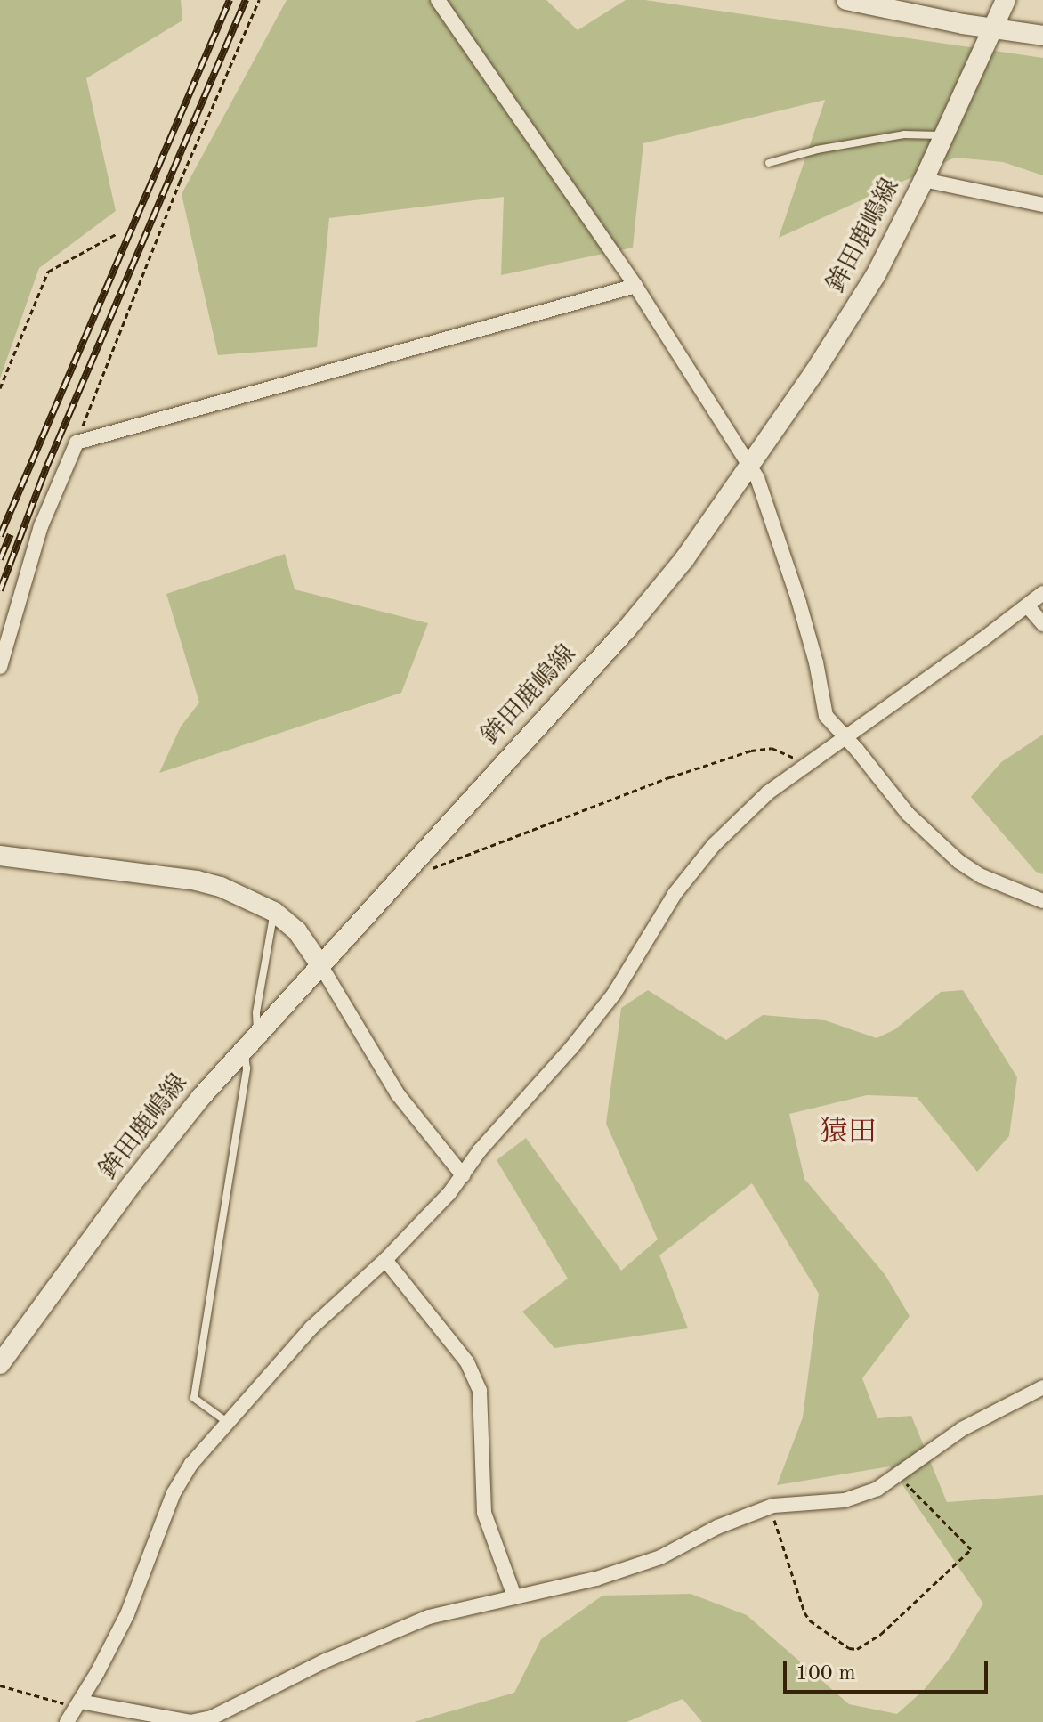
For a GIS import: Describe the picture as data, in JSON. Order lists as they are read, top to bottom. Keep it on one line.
{"streets":{"main road":["鉾田鹿嶋線"]},"districts":["猿田"],"scale_bar":"100 m"}
